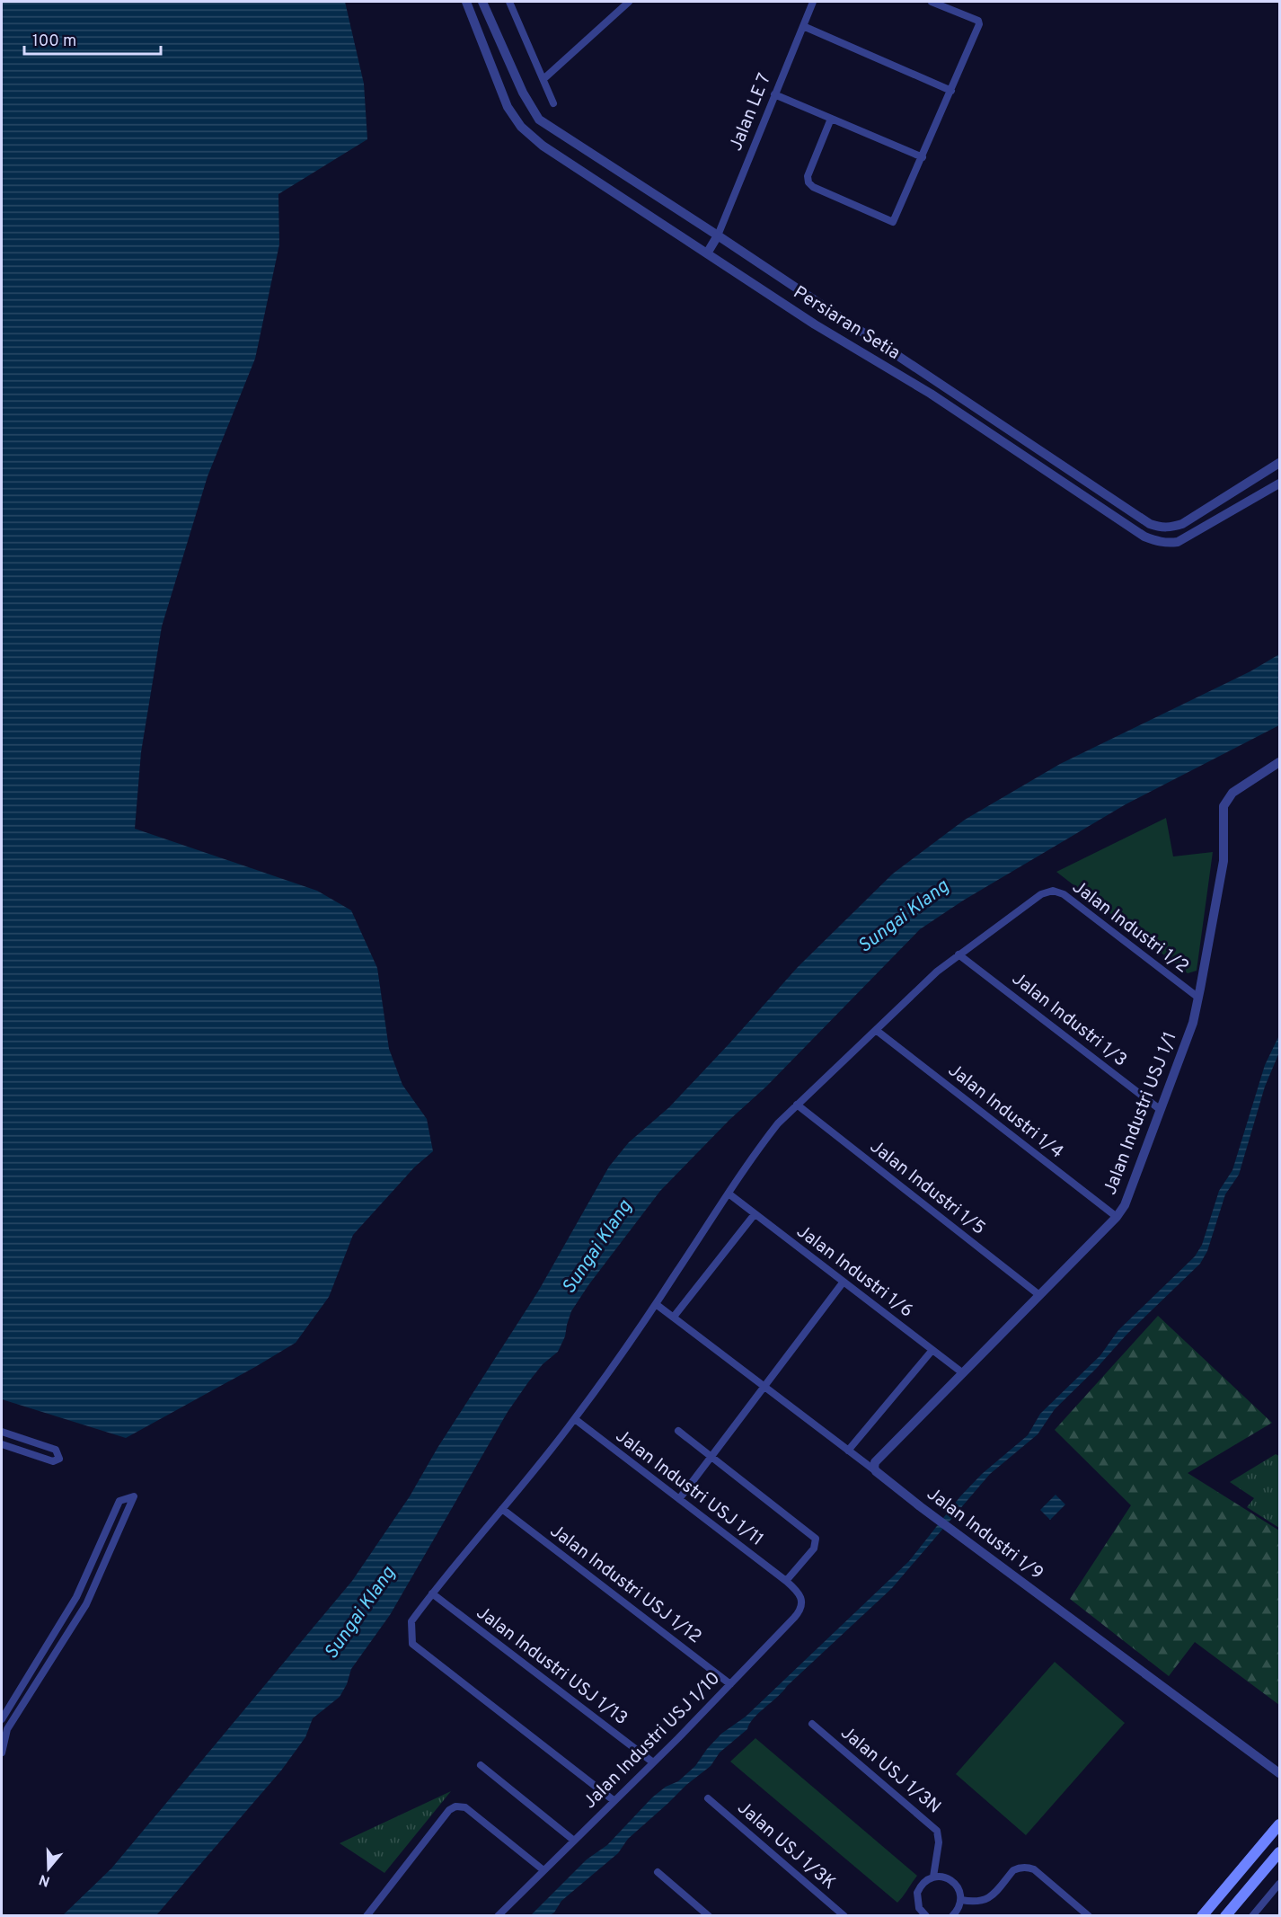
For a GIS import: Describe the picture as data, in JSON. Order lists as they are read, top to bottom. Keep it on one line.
{"streets":{"street":["Jalan LE 7","Persiaran Setia","Jalan Industri 1/2","Jalan Industri 1/3","Jalan Industri 1/4","Jalan Industri USJ 1/1","Jalan Industri 1/5","Jalan Industri 1/6","Jalan Industri USJ 1/11","Jalan Industri 1/9","Jalan Industri USJ 1/12","Jalan Industri USJ 1/13","Jalan Industri USJ 1/10","Jalan USJ 1/3N","Jalan USJ 1/3K"]},"crossings":[["Jalan LE 7","Persiaran Setia"],["Jalan Industri 1/2","Jalan Industri 1/3"],["Jalan Industri 1/2","Jalan Industri USJ 1/1"],["Jalan Industri 1/3","Jalan Industri USJ 1/1"],["Jalan Industri 1/4","Jalan Industri USJ 1/1"],["Jalan Industri USJ 1/1","Jalan Industri 1/5"],["Jalan Industri USJ 1/1","Jalan Industri 1/6"],["Jalan Industri USJ 1/1","Jalan Industri 1/9"],["Jalan Industri USJ 1/11","Jalan Industri USJ 1/10"],["Jalan Industri USJ 1/12","Jalan Industri USJ 1/10"],["Jalan Industri USJ 1/13","Jalan Industri USJ 1/10"]],"water":["Sungai Klang"],"scale_bar":"100 m","north":"bottom"}
